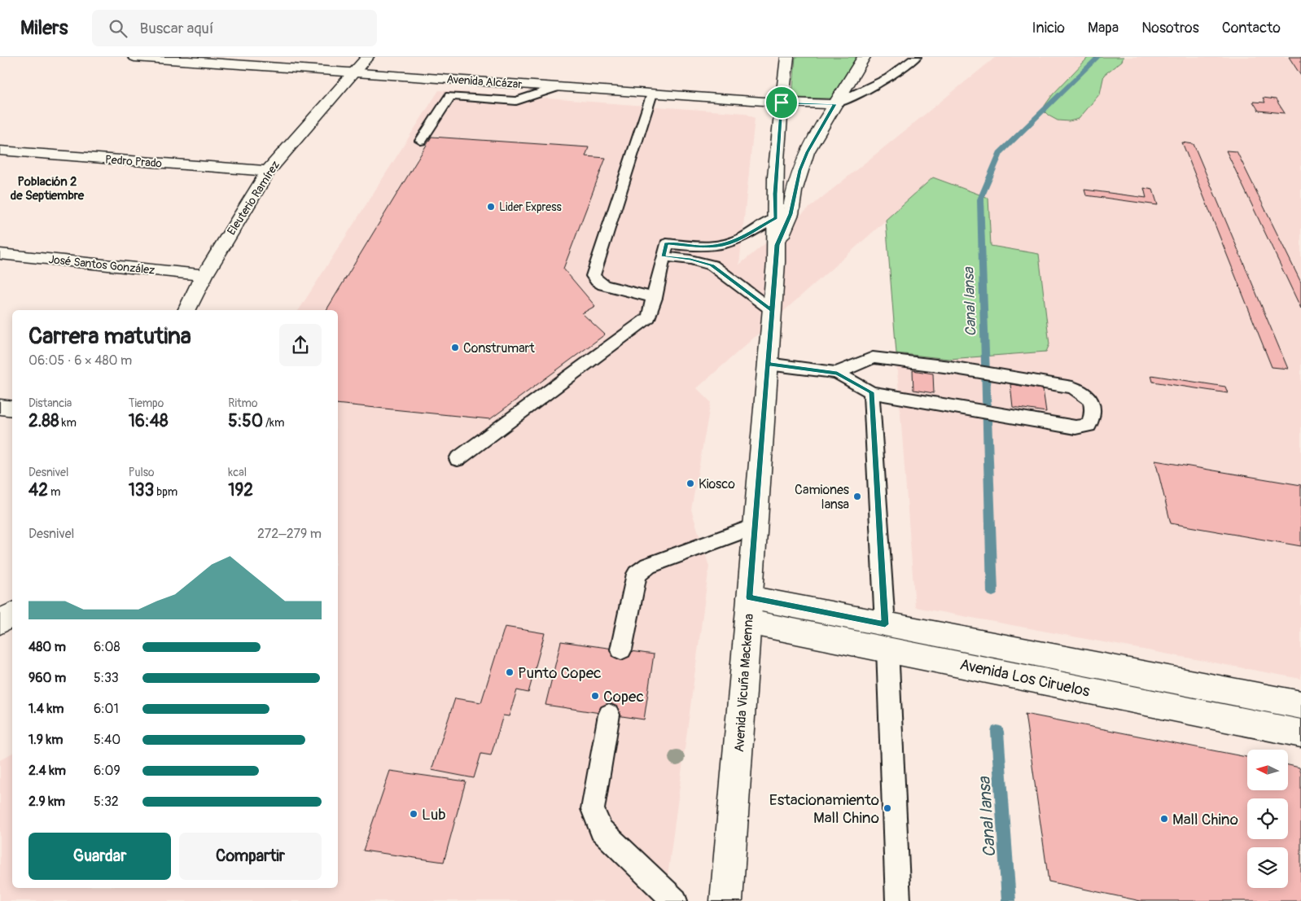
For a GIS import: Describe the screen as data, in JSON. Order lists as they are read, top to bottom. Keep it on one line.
{"streets":{"main road":["Avenida Alcázar","Pedro Prado","Eleuterio Ramírez","José Santos González","Avenida Los Ciruelos","Avenida Vicuña Mackenna"]},"crossings":[["Avenida Alcázar","Eleuterio Ramírez"],["Avenida Alcázar","Avenida Vicuña Mackenna"],["Pedro Prado","Eleuterio Ramírez"],["Eleuterio Ramírez","José Santos González"],["Avenida Los Ciruelos","Avenida Vicuña Mackenna"]],"districts":["Población 2 de Septiembre"],"water":["Canal Iansa"],"places":["Lider Express","Construmart","Kiosco","Camiones Iansa","Punto Copec","Copec","Estacionamiento Mall Chino","Lub","Mall Chino"],"north":"left","page":{"header":"Milers","search":"Buscar aquí","nav":["Inicio","Mapa","Nosotros","Contacto"],"heading":["Carrera matutina","06:05 · 6 × 480 m"],"stats":[["Distancia","2.88 km"],["Tiempo","16:48"],["Ritmo","5:50 /km"],["Desnivel","42 m"],["Pulso","133 bpm"],["kcal","192"]],"chart":["Desnivel","272–279 m"],"list":[{"name":"480 m","note":"6:08"},{"name":"960 m","note":"5:33"},{"name":"1.4 km","note":"6:01"},{"name":"1.9 km","note":"5:40"},{"name":"2.4 km","note":"6:09"},{"name":"2.9 km","note":"5:32"}],"buttons":["Guardar","Compartir"]}}
